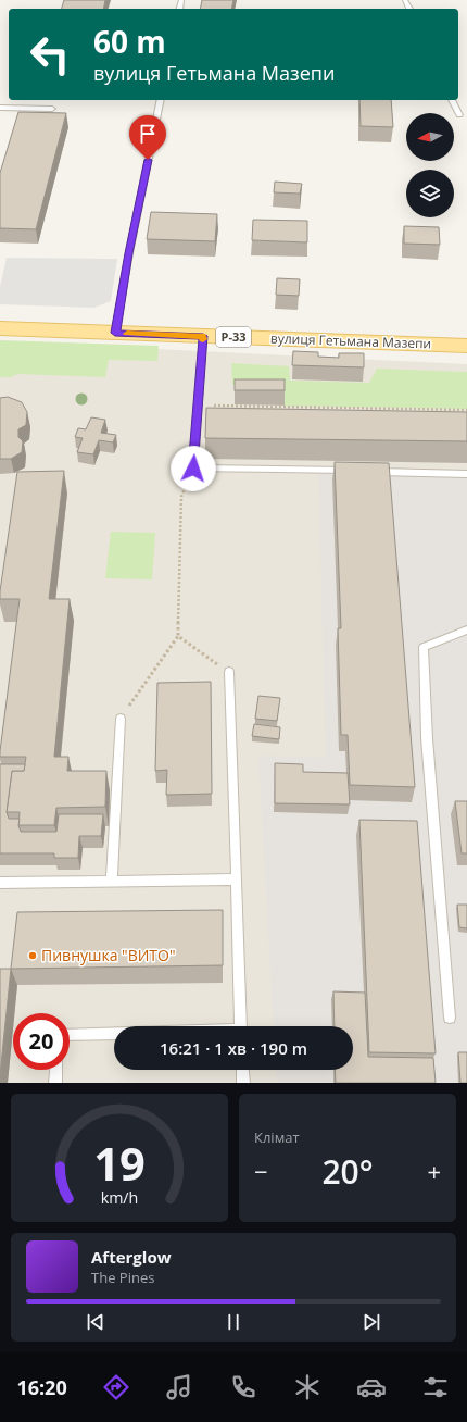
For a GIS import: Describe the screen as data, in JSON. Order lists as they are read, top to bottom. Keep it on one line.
{"streets":{"main road":["Р-33","вулиця Гетьмана Мазепи"]},"places":["Пивнушка \"ВИТО\""],"north":"left","page":{"turn":["60 m","вулиця Гетьмана Мазепи"],"limit":"20","trip":"16:21 · 1 хв · 190 m","tile":"Клімат","heat":["−","20°","+"],"song":["Afterglow","The Pines"],"tabs":"16:20","gauge":["19","km/h"]}}
